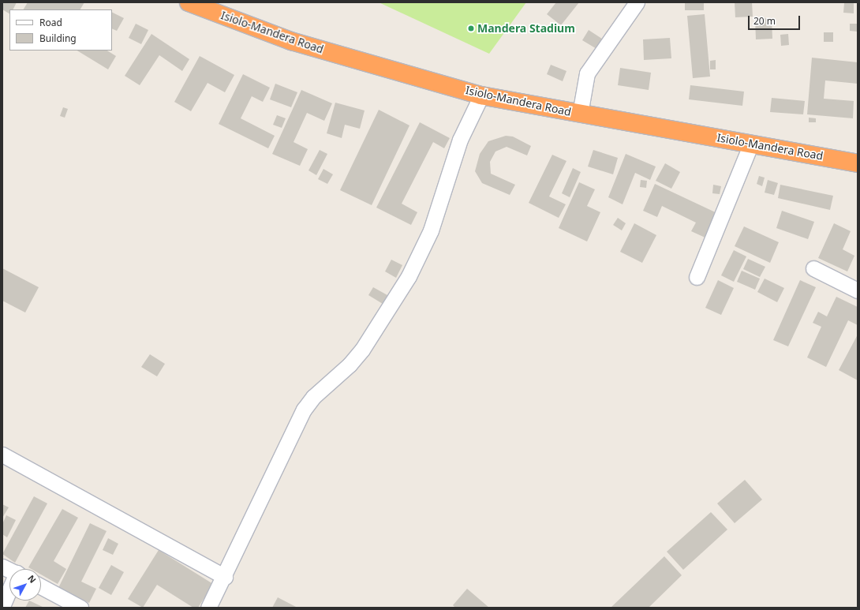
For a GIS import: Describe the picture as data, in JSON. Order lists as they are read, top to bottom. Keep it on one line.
{"streets":{"highway":["Isiolo-Mandera Road"]},"places":["Mandera Stadium"],"legend":["Road","Building"],"scale_bar":"20 m","north":"top right"}
